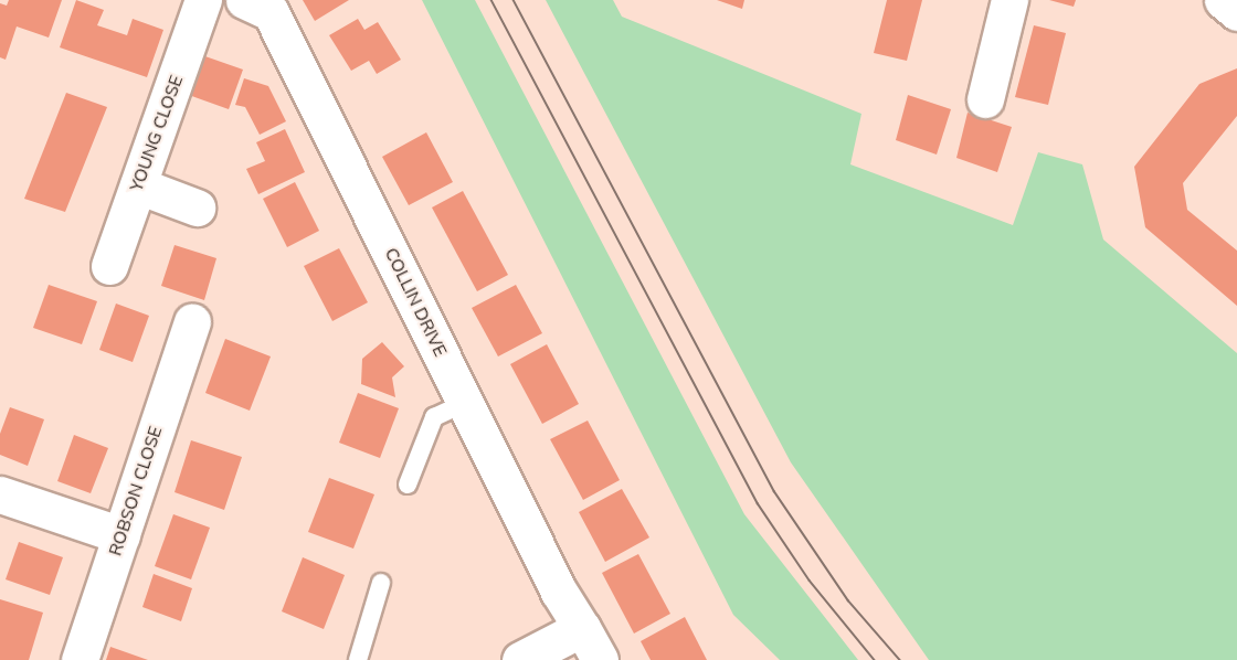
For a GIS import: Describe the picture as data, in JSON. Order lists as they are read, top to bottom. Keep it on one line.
{"streets":{"street":["YOUNG CLOSE","COLLIN DRIVE","ROBSON CLOSE"]}}
